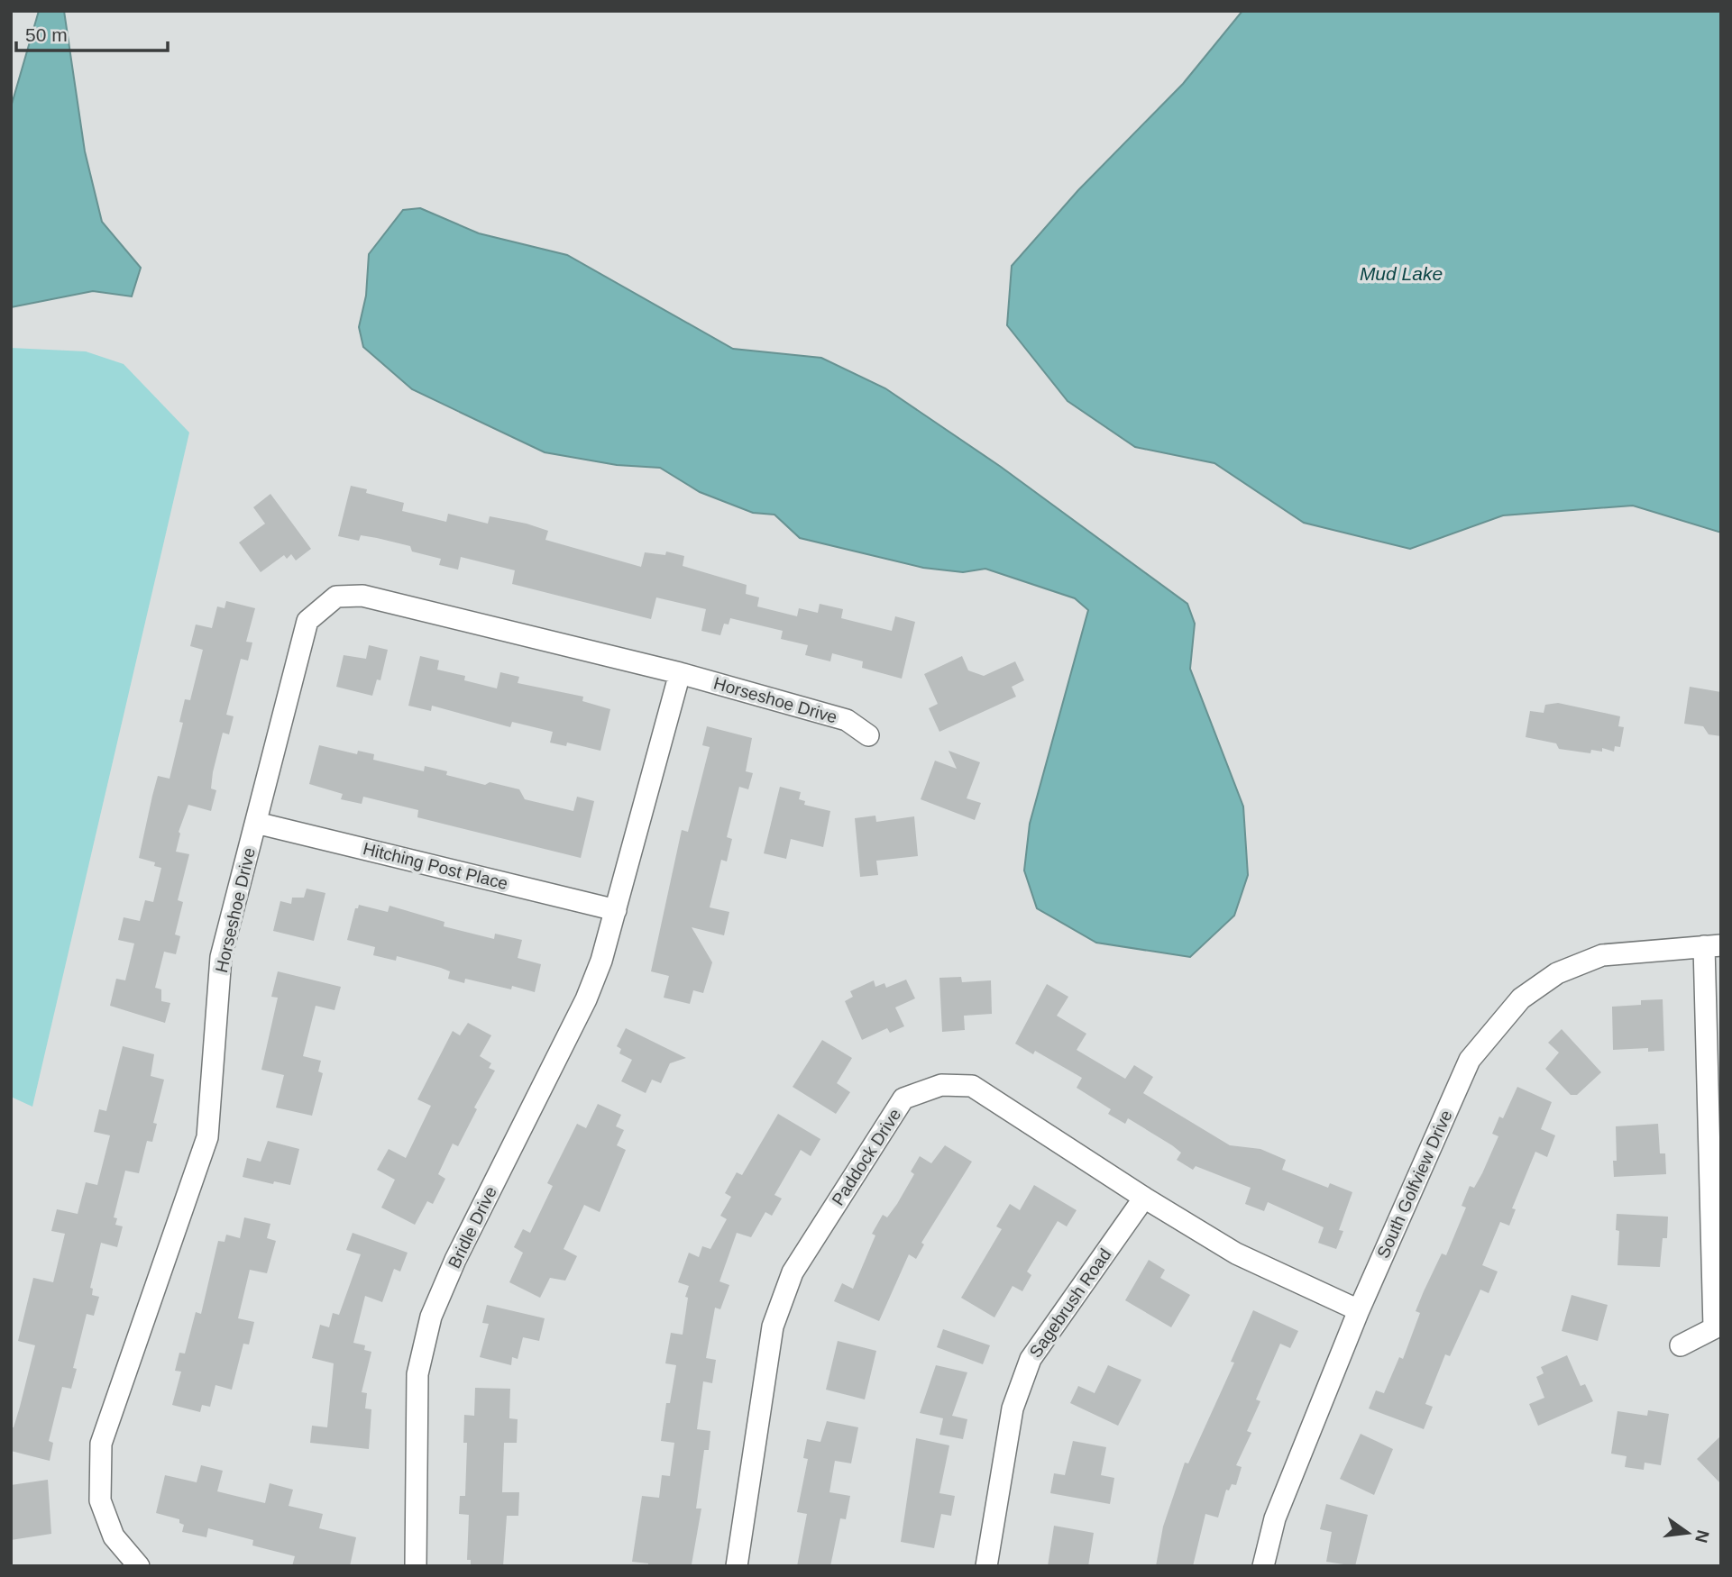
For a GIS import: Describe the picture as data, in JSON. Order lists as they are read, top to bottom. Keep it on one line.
{"streets":{"street":["Horseshoe Drive","Hitching Post Place","Paddock Drive","South Golfview Drive","Bridle Drive","Sagebrush Road"]},"crossings":[["Horseshoe Drive","Hitching Post Place"],["Hitching Post Place","Bridle Drive"],["Paddock Drive","South Golfview Drive"],["Paddock Drive","Sagebrush Road"]],"water":["Mud Lake"],"scale_bar":"50 m","north":"right"}
